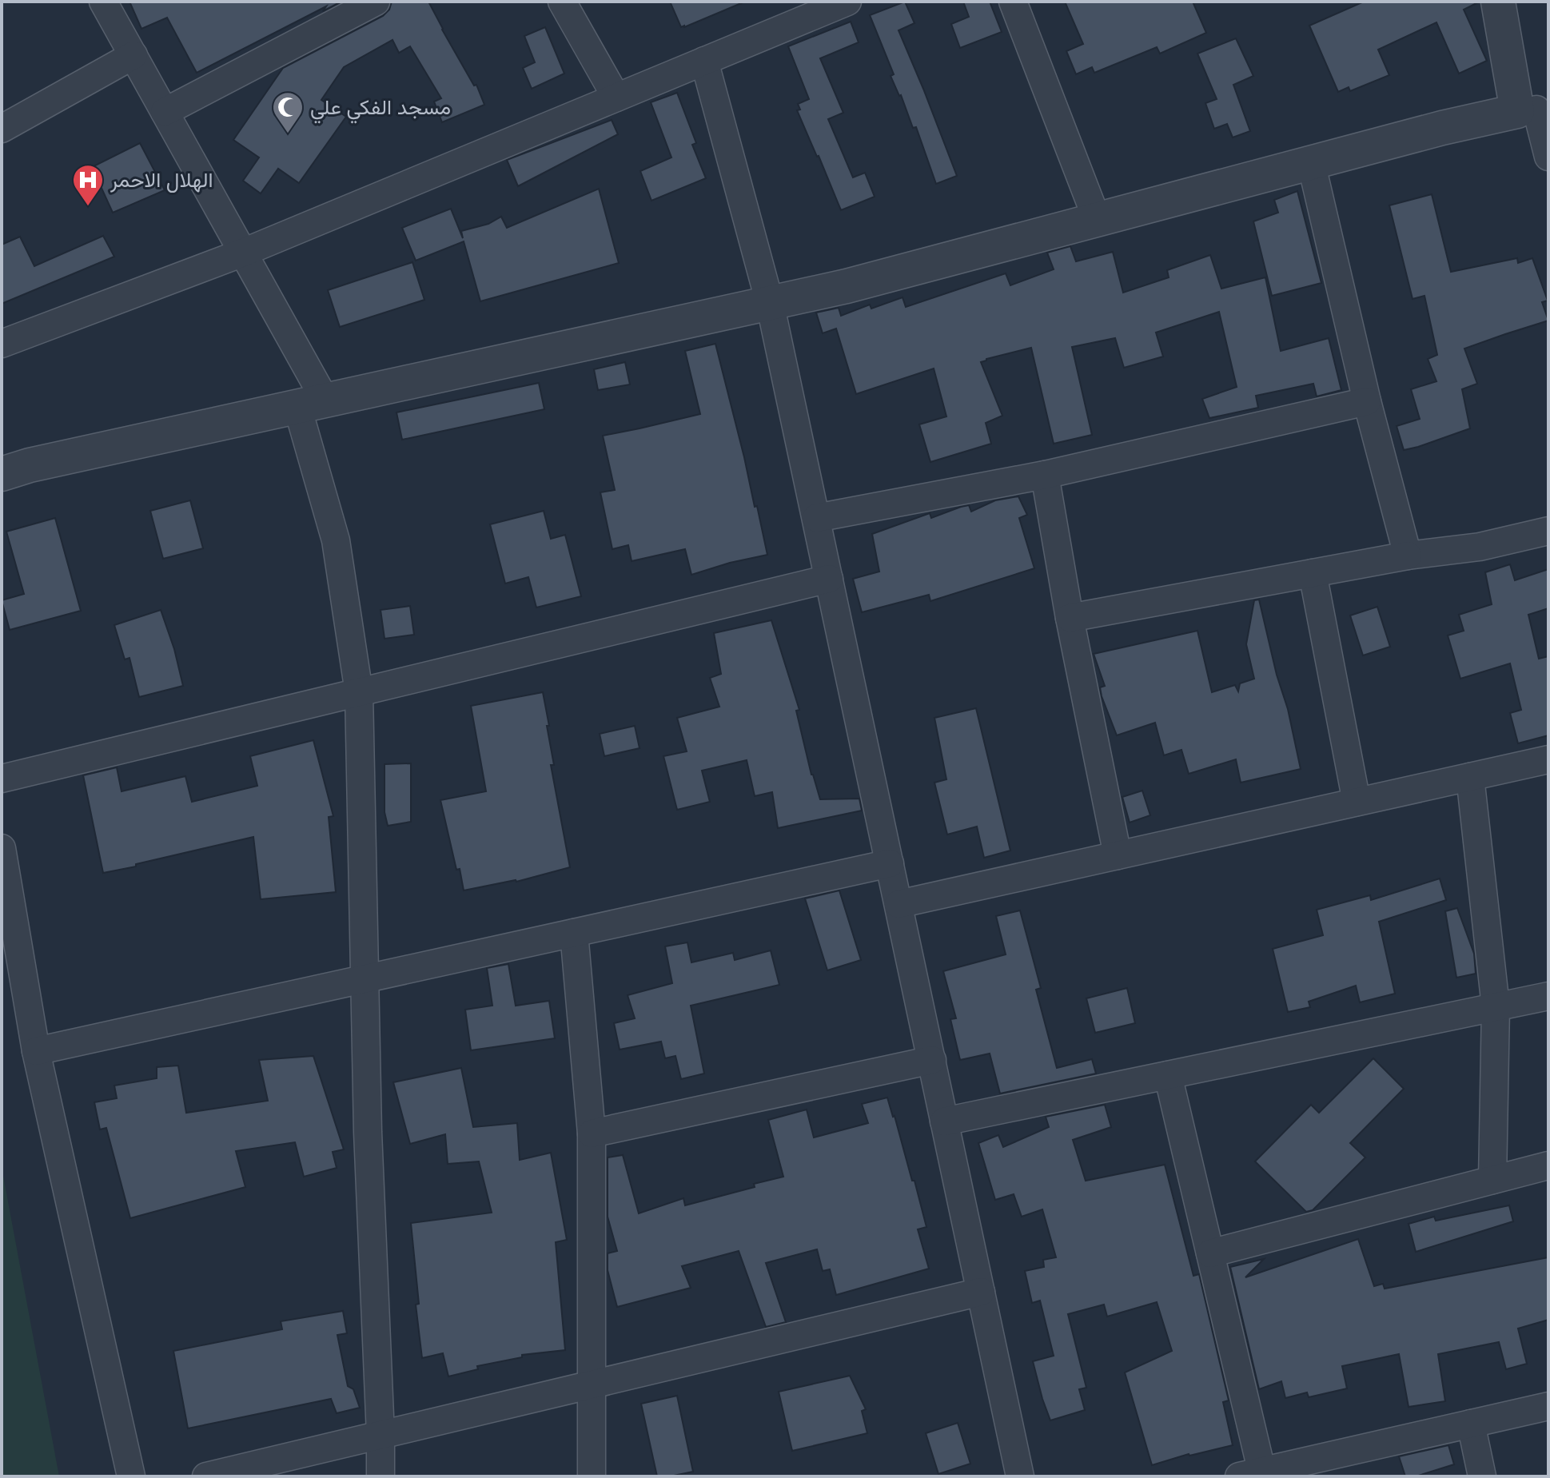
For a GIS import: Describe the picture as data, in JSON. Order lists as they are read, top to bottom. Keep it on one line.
{"places":{"mosque":["مسجد الفكي علي"],"hospital":["الهلال الاحمر"]}}
